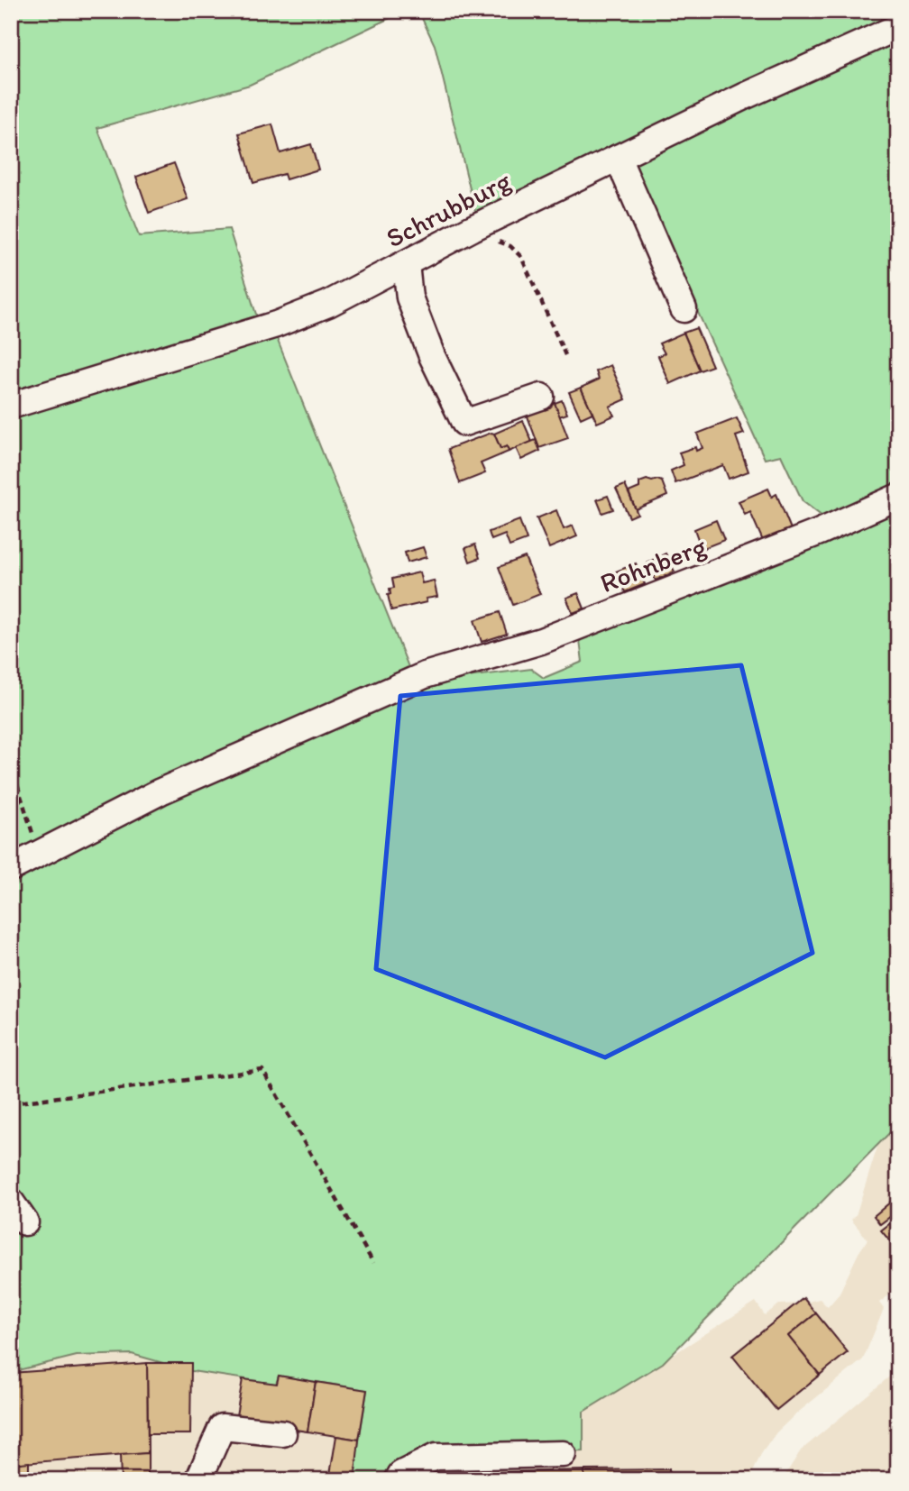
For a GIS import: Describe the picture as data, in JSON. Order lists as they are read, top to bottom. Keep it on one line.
{"streets":{"street":["Schrubburg","Rohnberg"]}}
